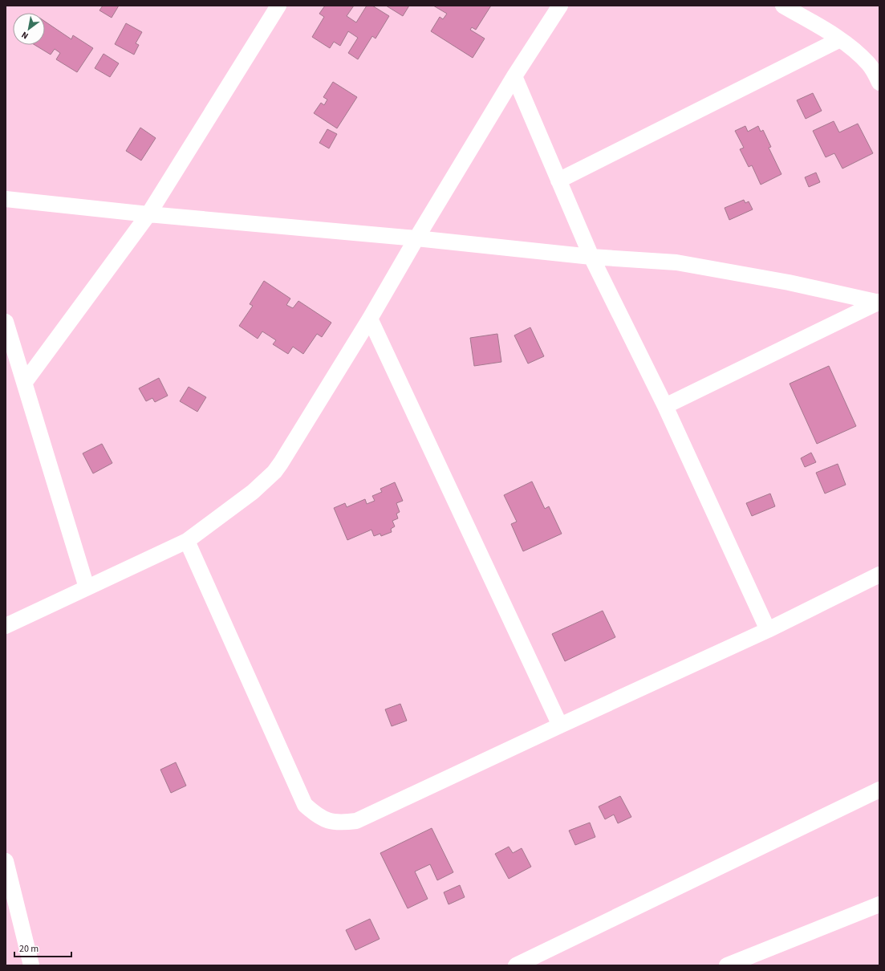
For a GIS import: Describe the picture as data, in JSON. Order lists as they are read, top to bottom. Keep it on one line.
{"scale_bar":"20 m","north":"bottom left"}
